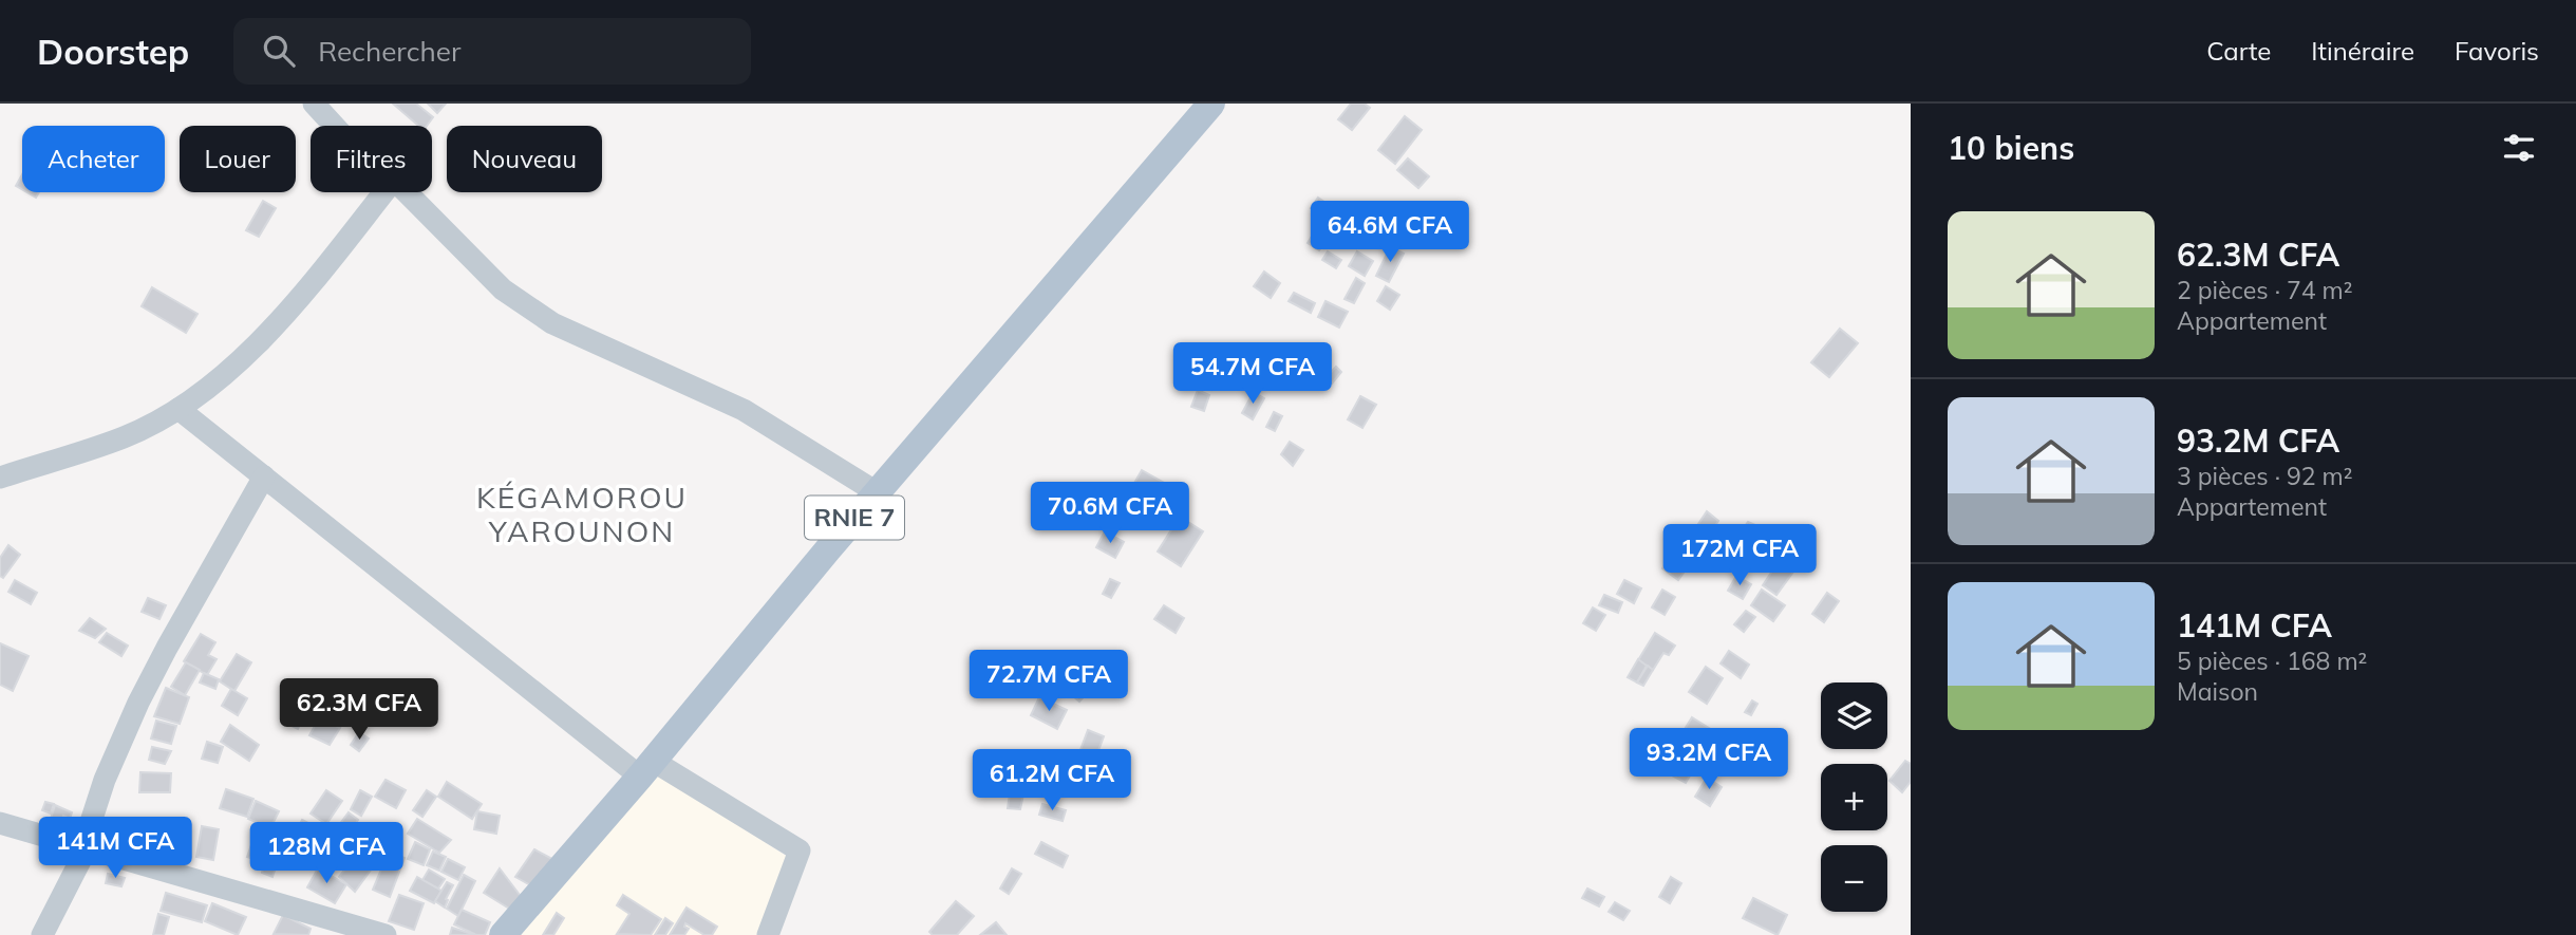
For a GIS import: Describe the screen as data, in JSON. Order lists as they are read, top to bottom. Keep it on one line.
{"streets":{"main road":["RNIE 7"]},"districts":["KÉGAMOROU YAROUNON"],"page":{"header":"Doorstep","search":"Rechercher","nav":["Carte","Itinéraire","Favoris"],"heading":"10 biens","chip":["Acheter","Louer","Filtres","Nouveau"],"list":[{"name":"62.3M CFA","note":"2 pièces · 74 m² · Appartement"},{"name":"93.2M CFA","note":"3 pièces · 92 m² · Appartement"},{"name":"141M CFA","note":"5 pièces · 168 m² · Maison"}],"price":["64.6M CFA","54.7M CFA","70.6M CFA","172M CFA","72.7M CFA","62.3M CFA","93.2M CFA","61.2M CFA","141M CFA","128M CFA"],"map_buttons":["+","−"]}}
